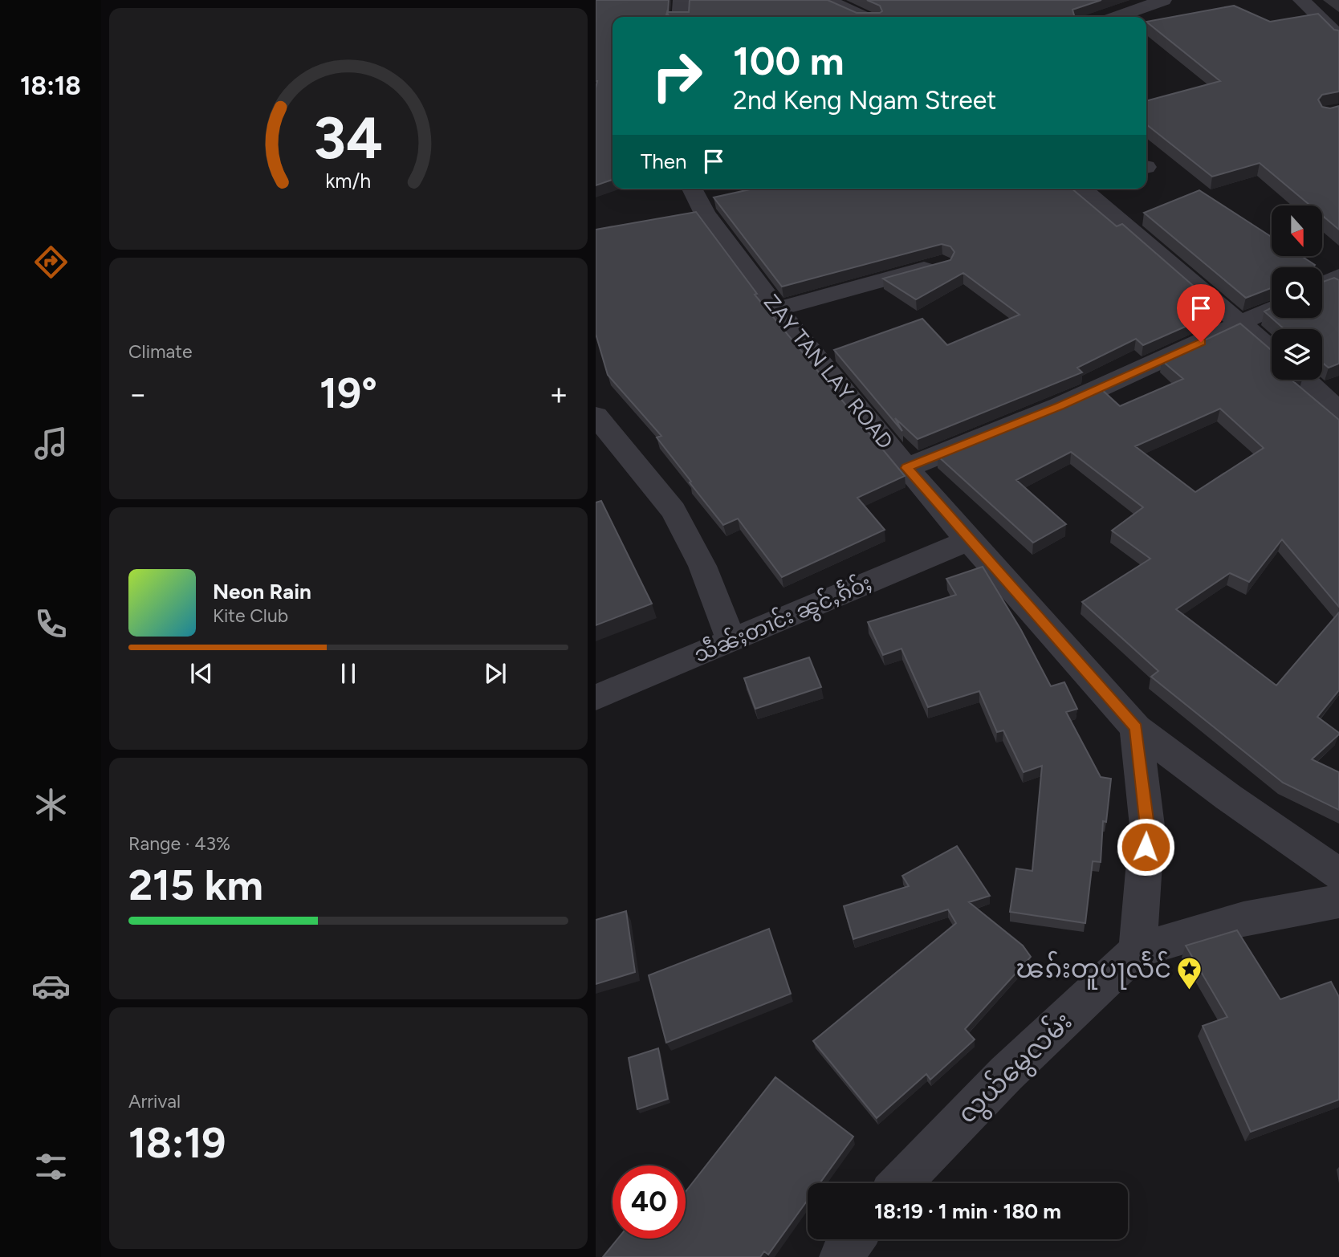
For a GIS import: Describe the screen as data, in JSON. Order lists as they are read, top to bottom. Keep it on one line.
{"streets":{"street":["ZAY TAN LAY ROAD","သဵၼ်ႈတၢင်း ၼွင်ႇၵႅဝ်ႈ","လွယ်မွေလမ်း"]},"crossings":[["ZAY TAN LAY ROAD","သဵၼ်ႈတၢင်း ၼွင်ႇၵႅဝ်ႈ"]],"places":{"place":["ၽၵ်းတူပႃလႅင်"]},"north":"bottom","page":{"tabs":"18:18","turn":["100 m","2nd Keng Ngam Street"],"then":"Then","tile":["Climate",["Range · 43%","215 km"],["Arrival","18:19"]],"heat":["−","19°","+"],"song":["Neon Rain","Kite Club"],"limit":"40","trip":"18:19 · 1 min · 180 m","gauge":["34","km/h"]}}
